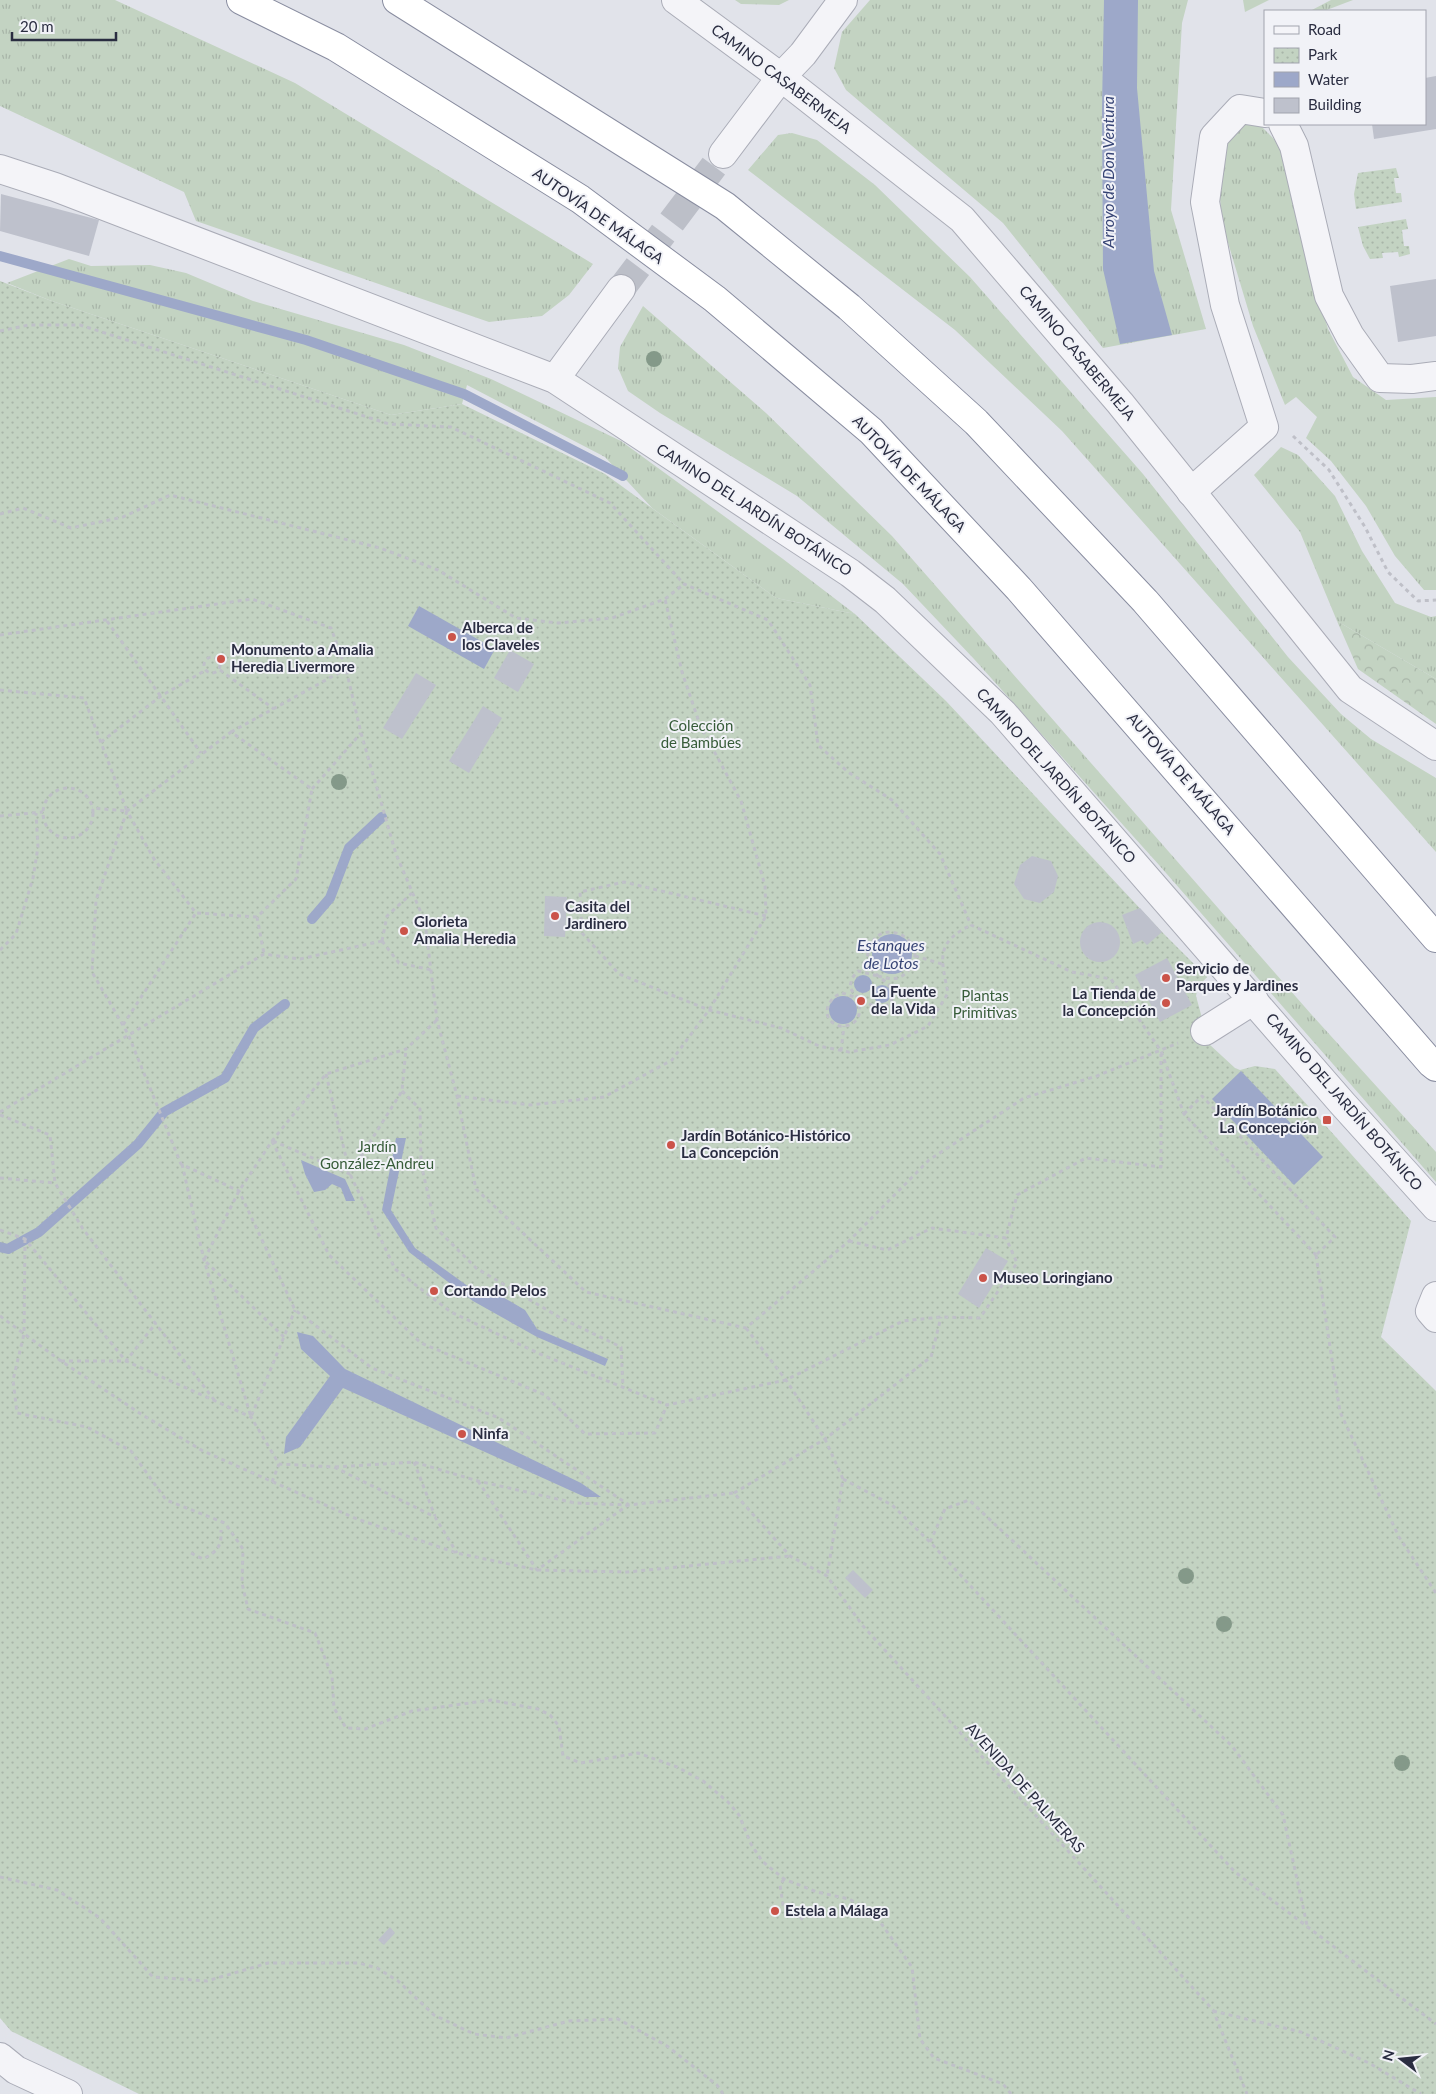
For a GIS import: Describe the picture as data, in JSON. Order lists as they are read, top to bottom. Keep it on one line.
{"streets":{"highway":["AUTOVÍA DE MÁLAGA"],"street":["CAMINO CASABERMEJA","CAMINO DEL JARDÍN BOTÁNICO"],"path":["AVENIDA DE PALMERAS"]},"water":["Arroyo de Don Ventura","Estanques de Lotos"],"parks":["Colección de Bambúes","Plantas Primitivas","Jardín González-Andreu"],"places":{"other":["Alberca de los Claveles","Monumento a Amalia Heredia Livermore","Casita del Jardinero","Glorieta Amalia Heredia","Servicio de Parques y Jardines","La Fuente de la Vida","La Tienda de la Concepción","Jardín Botánico-Histórico La Concepción","Museo Loringiano","Cortando Pelos","Ninfa","Estela a Málaga"],"transit":["Jardín Botánico La Concepción"]},"legend":["Road","Park","Water","Building"],"scale_bar":"20 m","north":"left"}
